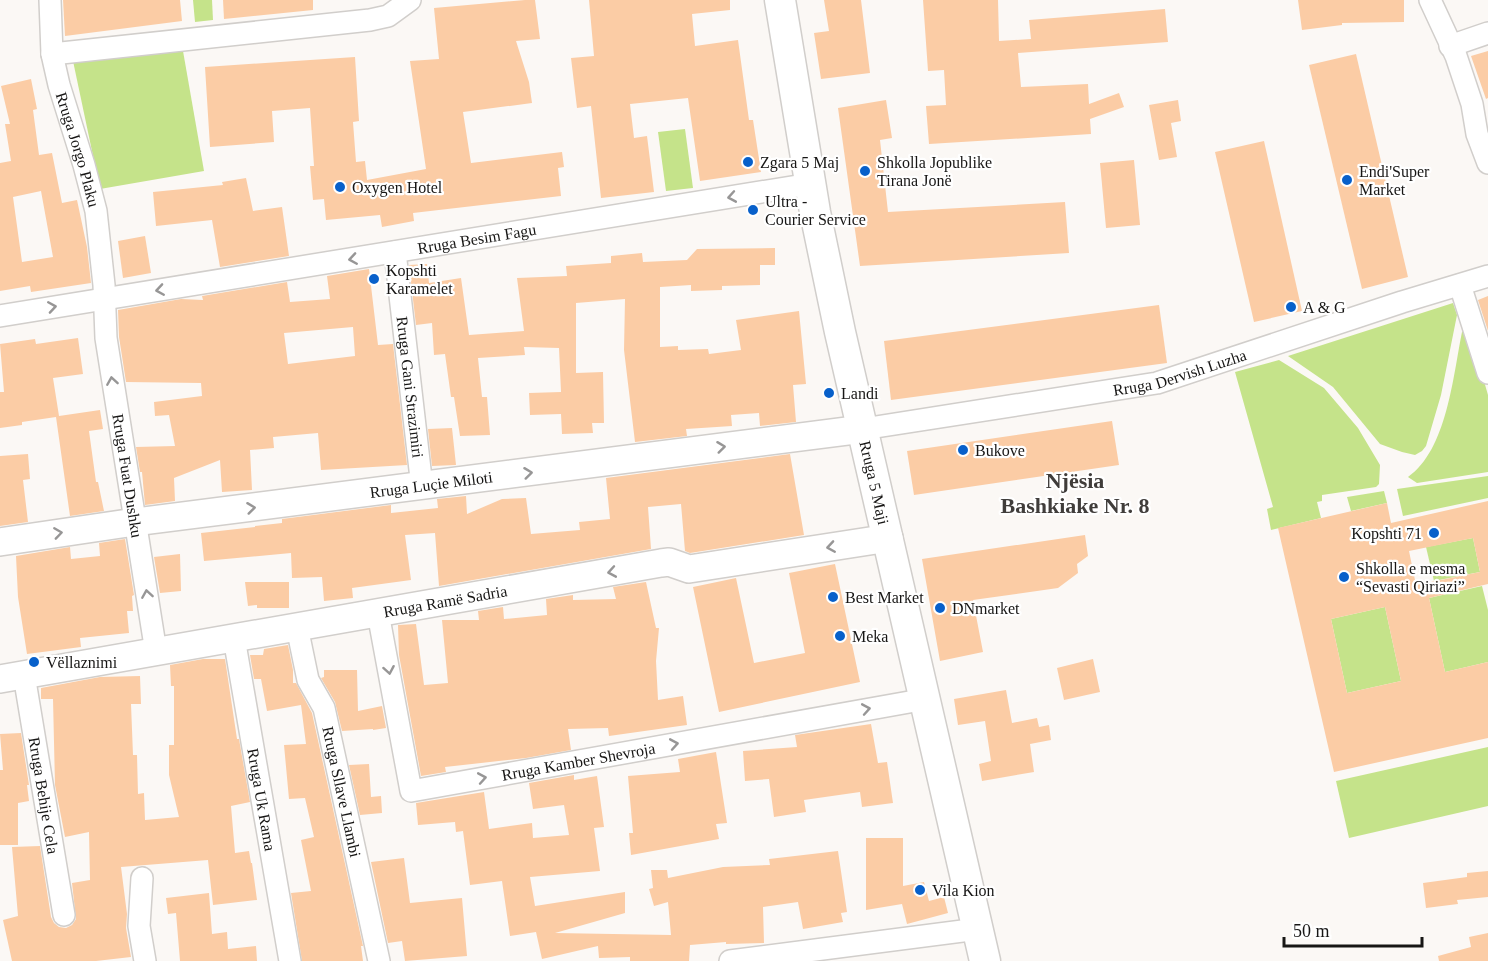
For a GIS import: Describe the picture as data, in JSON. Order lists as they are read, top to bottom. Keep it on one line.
{"streets":{"main road":["Rruga 5 Maji"],"street":["Rruga Jorgo Plaku","Rruga Besim Fagu","Rruga Dervish Luzha","Rruga Gani Strazimiri","Rruga Fuat Dushku","Rruga Luçie Miloti","Rruga Ramë Sadria","Rruga Kamber Shevroja","Rruga Sllave Llambi","Rruga Behije Cela","Rruga Uk Rama"]},"crossings":[["Rruga Jorgo Plaku","Rruga Besim Fagu"],["Rruga Jorgo Plaku","Rruga Fuat Dushku"],["Rruga Besim Fagu","Rruga Gani Strazimiri"],["Rruga Besim Fagu","Rruga Fuat Dushku"],["Rruga Besim Fagu","Rruga 5 Maji"],["Rruga Dervish Luzha","Rruga 5 Maji"],["Rruga Dervish Luzha","Rruga Luçie Miloti"],["Rruga Gani Strazimiri","Rruga Luçie Miloti"],["Rruga Fuat Dushku","Rruga Luçie Miloti"],["Rruga Fuat Dushku","Rruga Ramë Sadria"],["Rruga 5 Maji","Rruga Luçie Miloti"],["Rruga 5 Maji","Rruga Ramë Sadria"],["Rruga 5 Maji","Rruga Kamber Shevroja"],["Rruga Ramë Sadria","Rruga Kamber Shevroja"],["Rruga Ramë Sadria","Rruga Sllave Llambi"],["Rruga Ramë Sadria","Rruga Behije Cela"],["Rruga Ramë Sadria","Rruga Uk Rama"]],"one_way":["Rruga Fuat Dushku","Rruga Luçie Miloti","Rruga Ramë Sadria"],"districts":["Njësia Bashkiake Nr. 8"],"places":["Zgara 5 Maj","Shkolla Jopublike Tirana Jonë","Endi'Super Market","Oxygen Hotel","Ultra - Courier Service","Kopshti Karamelet","A & G","Landi","Bukove","Kopshti 71","Shkolla e mesma “Sevasti Qiriazi”","Best Market","DNmarket","Meka","Vëllaznimi","Vila Kion"],"scale_bar":"50 m"}
